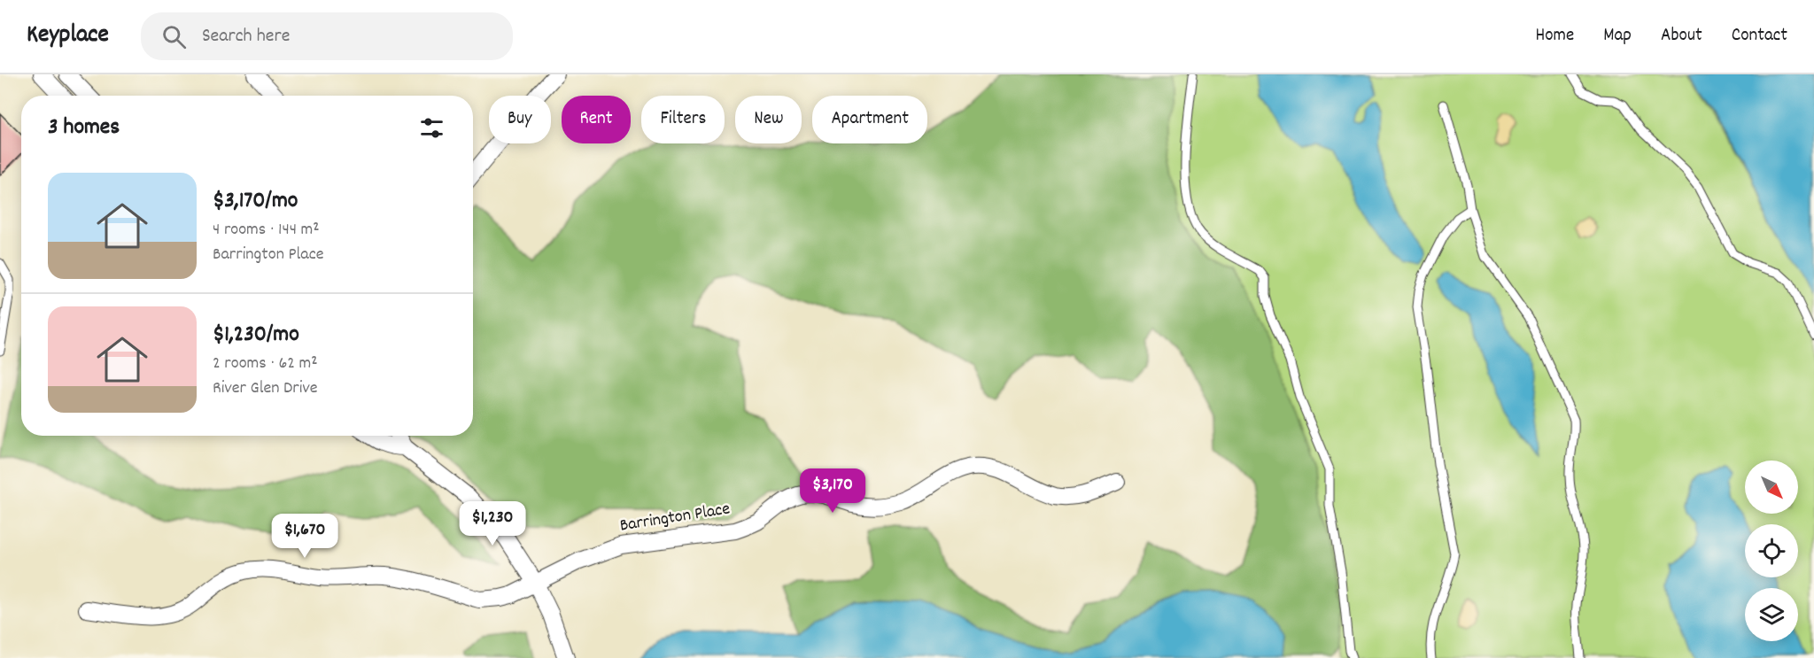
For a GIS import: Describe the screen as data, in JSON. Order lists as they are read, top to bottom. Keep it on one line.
{"streets":{"street":["Barrington Place"]},"north":"bottom right","page":{"header":"Keyplace","search":"Search here","nav":["Home","Map","About","Contact"],"chip":["Buy","Rent","Filters","New","Apartment"],"heading":"3 homes","list":[{"name":"$3,170/mo","note":"4 rooms · 144 m² · Barrington Place"},{"name":"$1,230/mo","note":"2 rooms · 62 m² · River Glen Drive"}],"price":["$3,170","$1,230","$1,670"]}}
